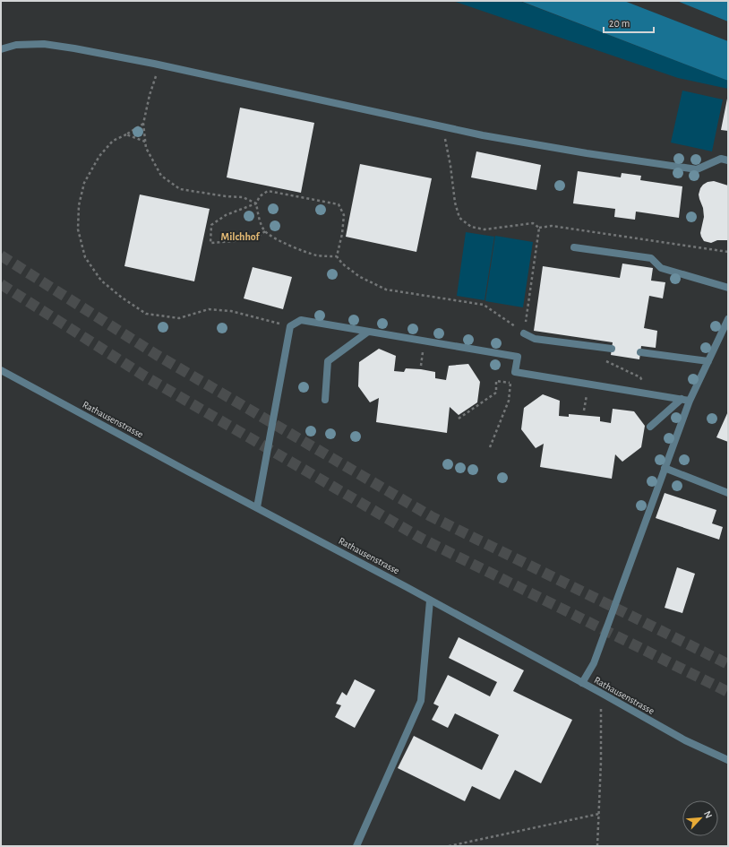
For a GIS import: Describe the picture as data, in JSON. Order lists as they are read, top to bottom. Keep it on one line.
{"streets":{"street":["Rathausenstrasse"]},"districts":["Milchhof"],"scale_bar":"20 m","north":"top right"}
